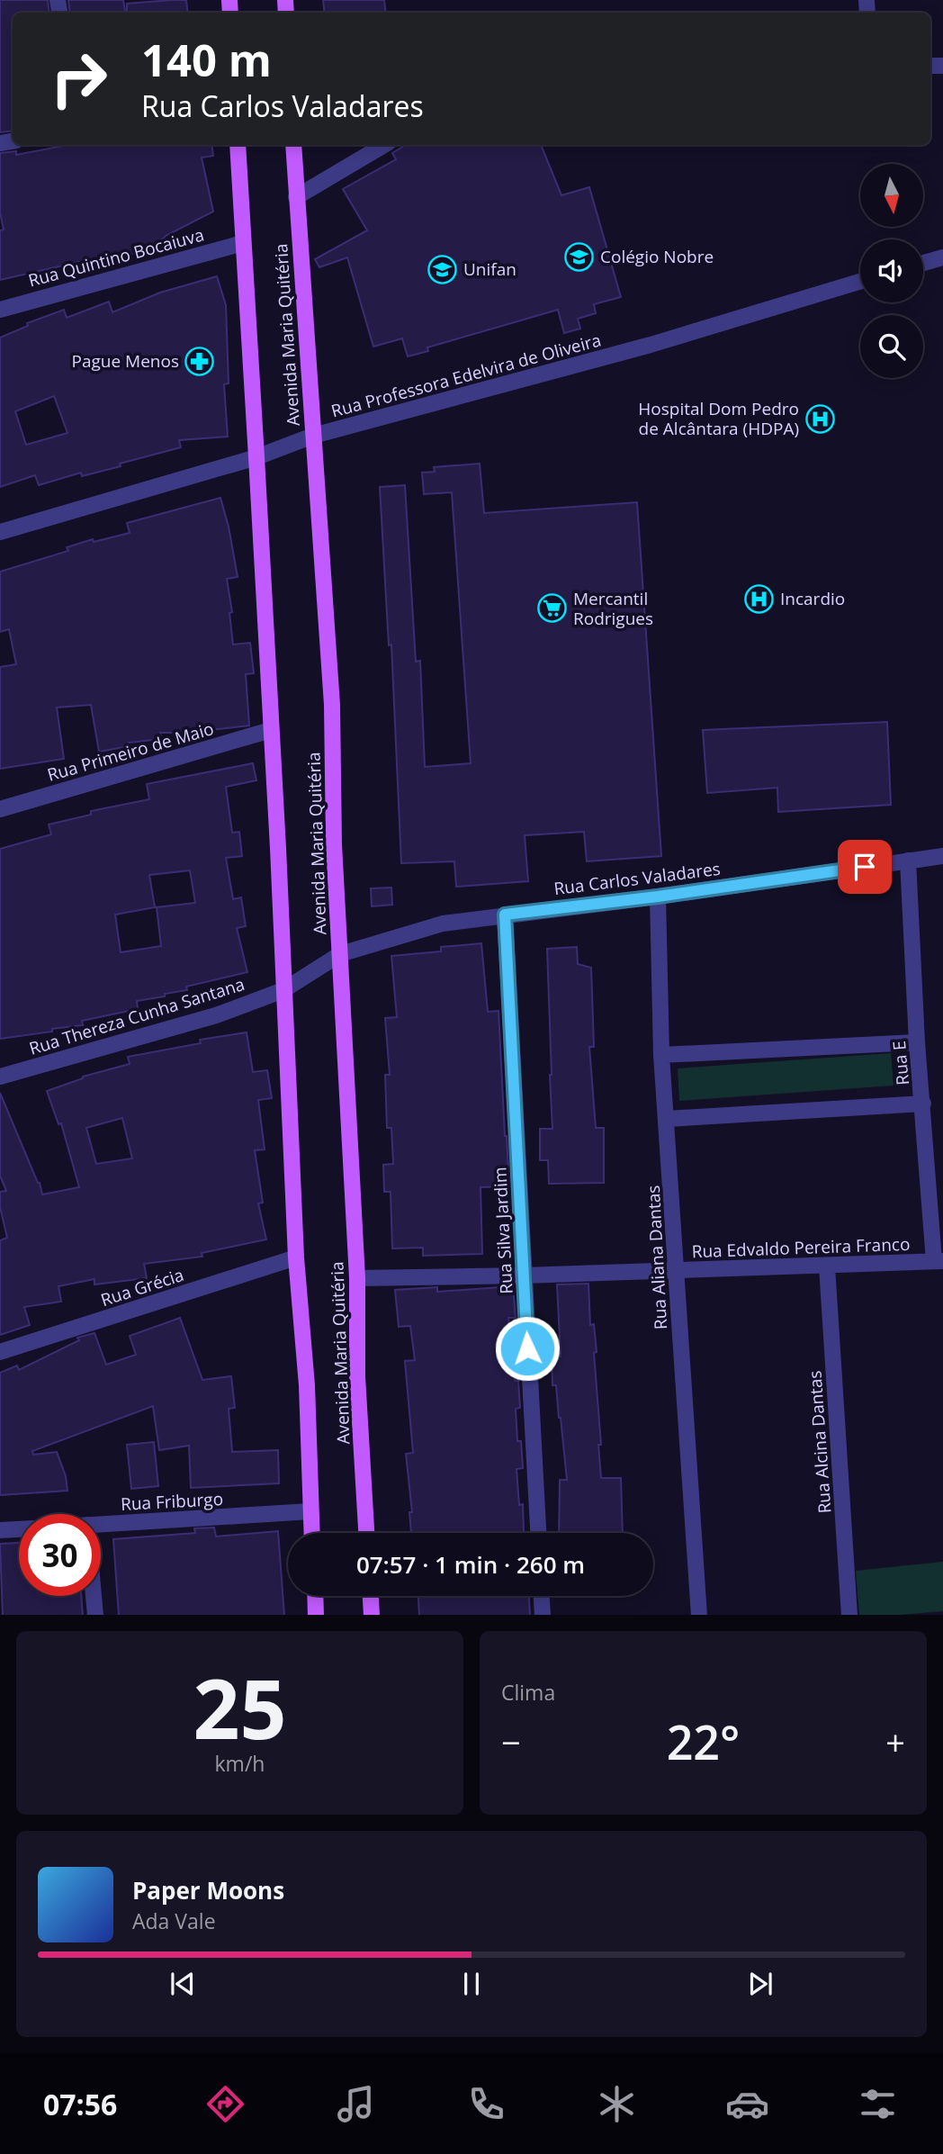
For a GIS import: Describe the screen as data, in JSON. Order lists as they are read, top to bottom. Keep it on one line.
{"streets":{"main road":["Avenida Maria Quitéria"],"street":["Rua Quintino Bocaiuva","Rua Professora Edelvira de Oliveira","Rua Primeiro de Maio","Rua Carlos Valadares","Rua Thereza Cunha Santana","Rua E","Rua Silva Jardim","Rua Edvaldo Pereira Franco","Rua Aliana Dantas","Rua Grécia","Rua Alcina Dantas","Rua Friburgo"]},"crossings":[["Rua Quintino Bocaiuva","Avenida Maria Quitéria"],["Avenida Maria Quitéria","Rua Professora Edelvira de Oliveira"],["Avenida Maria Quitéria","Rua Primeiro de Maio"],["Avenida Maria Quitéria","Rua Carlos Valadares"],["Avenida Maria Quitéria","Rua Thereza Cunha Santana"],["Avenida Maria Quitéria","Rua Edvaldo Pereira Franco"],["Avenida Maria Quitéria","Rua Grécia"],["Avenida Maria Quitéria","Rua Friburgo"],["Rua Carlos Valadares","Rua Thereza Cunha Santana"],["Rua Carlos Valadares","Rua E"],["Rua Carlos Valadares","Rua Silva Jardim"],["Rua Carlos Valadares","Rua Aliana Dantas"],["Rua E","Rua Edvaldo Pereira Franco"],["Rua Silva Jardim","Rua Edvaldo Pereira Franco"],["Rua Edvaldo Pereira Franco","Rua Aliana Dantas"],["Rua Edvaldo Pereira Franco","Rua Alcina Dantas"]],"places":{"school or university":["Colégio Nobre","Unifan"],"pharmacy":["Pague Menos"],"hospital":["Hospital Dom Pedro de Alcântara (HDPA)","Incardio"],"supermarket":["Mercantil Rodrigues"]},"north":"bottom","page":{"turn":["140 m","Rua Carlos Valadares"],"limit":"30","trip":"07:57 · 1 min · 260 m","tile":[["25","km/h"],"Clima"],"heat":["−","22°","+"],"song":["Paper Moons","Ada Vale"],"tabs":"07:56"}}
